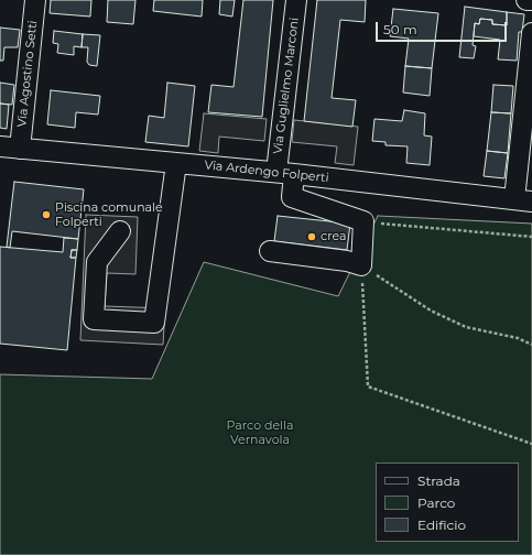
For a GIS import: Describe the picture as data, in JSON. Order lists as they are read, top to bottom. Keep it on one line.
{"streets":{"street":["Via Agostino Setti","Via Guglielmo Marconi","Via Ardengo Folperti"]},"crossings":[["Via Agostino Setti","Via Ardengo Folperti"],["Via Guglielmo Marconi","Via Ardengo Folperti"]],"parks":["Parco della Vernavola"],"places":["Piscina comunale Folperti","crea"],"legend":["Strada","Parco","Edificio"],"scale_bar":"50 m"}
